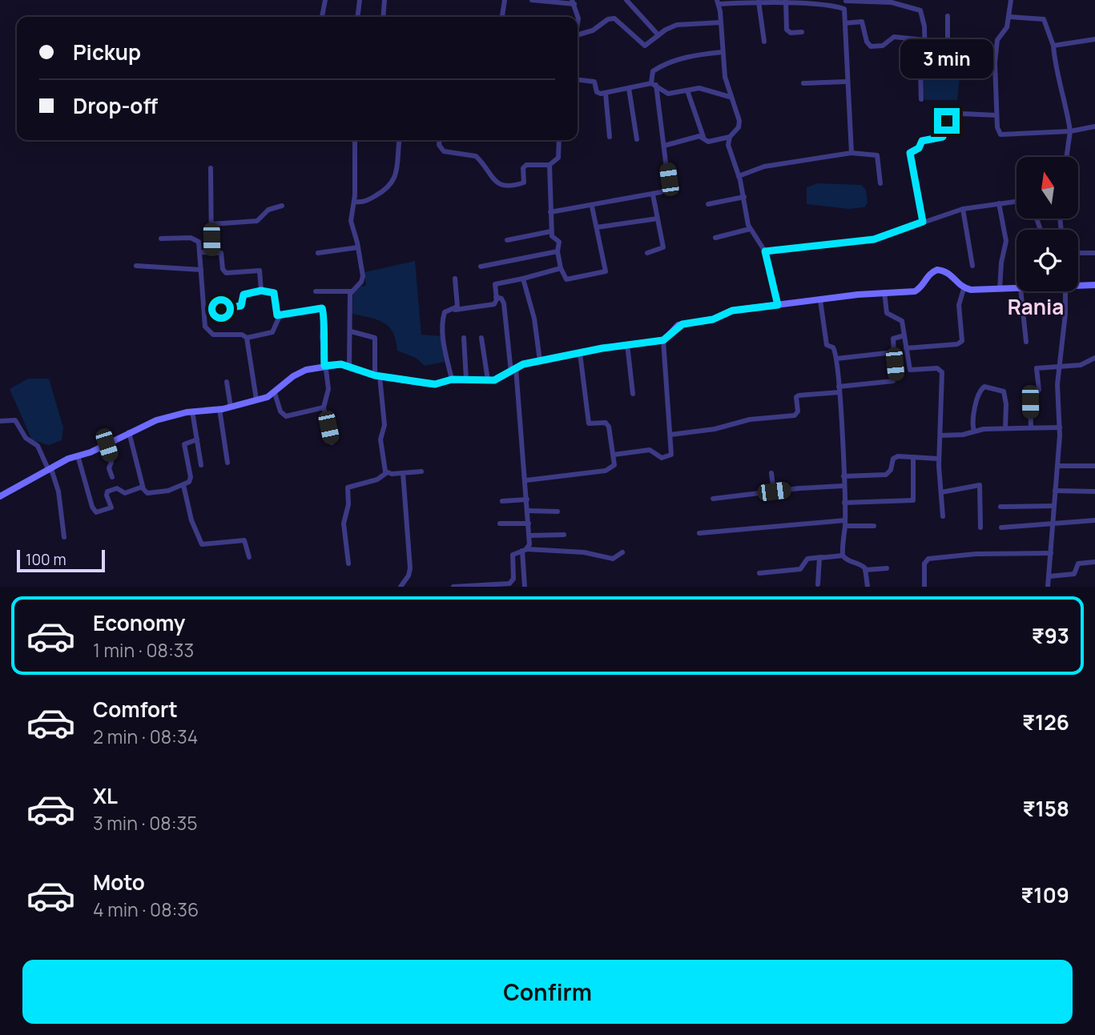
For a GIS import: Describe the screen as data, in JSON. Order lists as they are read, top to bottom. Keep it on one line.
{"districts":["Rania"],"scale_bar":"100 m","north":"top","page":{"banner":["Pickup","Drop-off"],"bubble":"3 min","scale":"100 m","list":[{"name":"Economy","note":"1 min · 08:33","value":"₹93"},{"name":"Comfort","note":"2 min · 08:34","value":"₹126"},{"name":"XL","note":"3 min · 08:35","value":"₹158"},{"name":"Moto","note":"4 min · 08:36","value":"₹109"}],"buttons":"Confirm"}}
